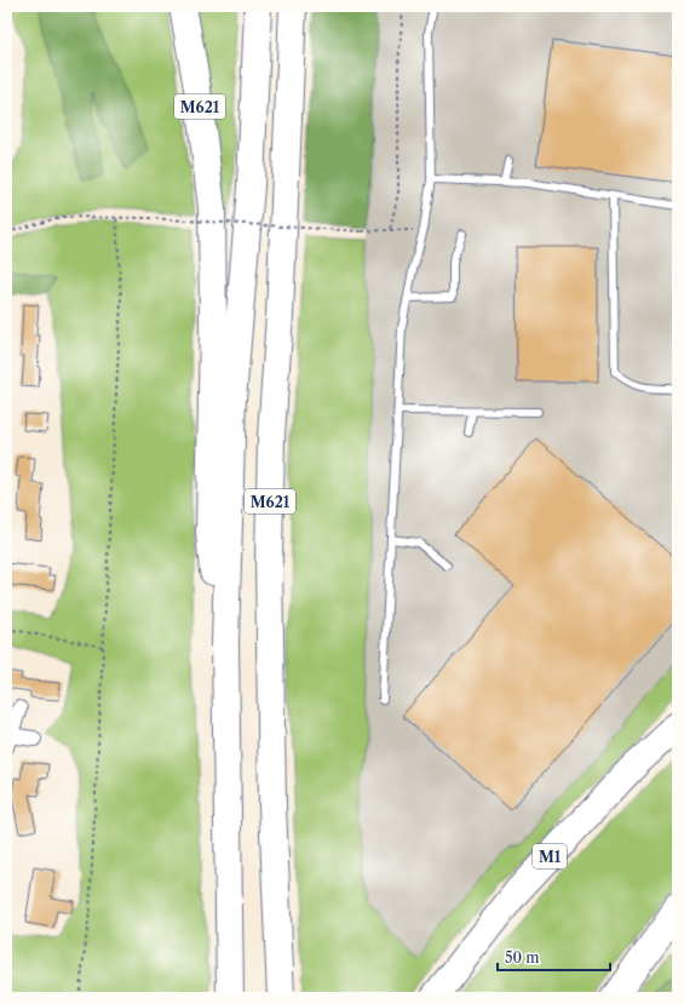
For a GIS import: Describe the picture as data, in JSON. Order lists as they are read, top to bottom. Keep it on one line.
{"streets":{"highway":["M621","M1"]},"scale_bar":"50 m"}
